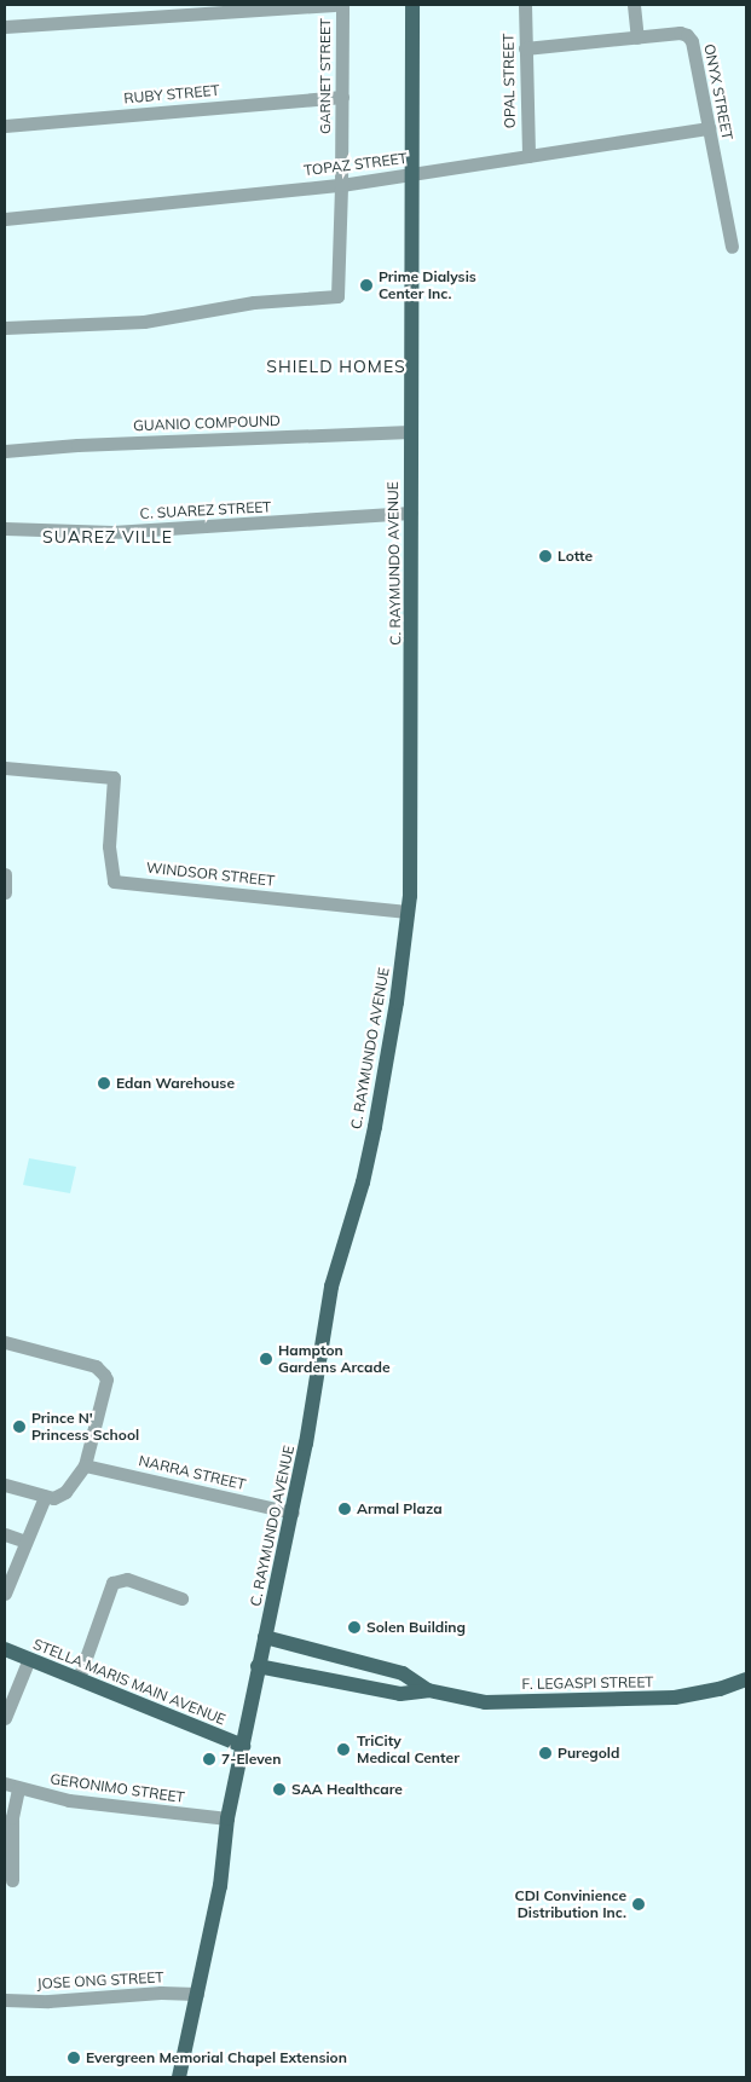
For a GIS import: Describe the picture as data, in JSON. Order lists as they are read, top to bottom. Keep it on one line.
{"streets":{"main road":["C. RAYMUNDO AVENUE","STELLA MARIS MAIN AVENUE","F. LEGASPI STREET"],"street":["GARNET STREET","OPAL STREET","ONYX STREET","RUBY STREET","TOPAZ STREET","GUANIO COMPOUND","C. SUAREZ STREET","WINDSOR STREET","NARRA STREET","GERONIMO STREET","JOSE ONG STREET"]},"crossings":[["GARNET STREET","RUBY STREET"],["GARNET STREET","TOPAZ STREET"],["OPAL STREET","ONYX STREET"],["OPAL STREET","TOPAZ STREET"],["ONYX STREET","TOPAZ STREET"],["TOPAZ STREET","C. RAYMUNDO AVENUE"],["GUANIO COMPOUND","C. RAYMUNDO AVENUE"],["C. SUAREZ STREET","C. RAYMUNDO AVENUE"],["C. RAYMUNDO AVENUE","WINDSOR STREET"],["C. RAYMUNDO AVENUE","NARRA STREET"],["C. RAYMUNDO AVENUE","STELLA MARIS MAIN AVENUE"],["C. RAYMUNDO AVENUE","F. LEGASPI STREET"],["C. RAYMUNDO AVENUE","GERONIMO STREET"],["C. RAYMUNDO AVENUE","JOSE ONG STREET"]],"districts":["SHIELD HOMES","SUAREZ VILLE"],"places":["Prime Dialysis Center Inc.","Lotte","Edan Warehouse","Hampton Gardens Arcade","Prince N' Princess School","Armal Plaza","Solen Building","TriCity Medical Center","Puregold","7-Eleven","SAA Healthcare","CDI Convinience Distribution Inc.","Evergreen Memorial Chapel Extension"]}
